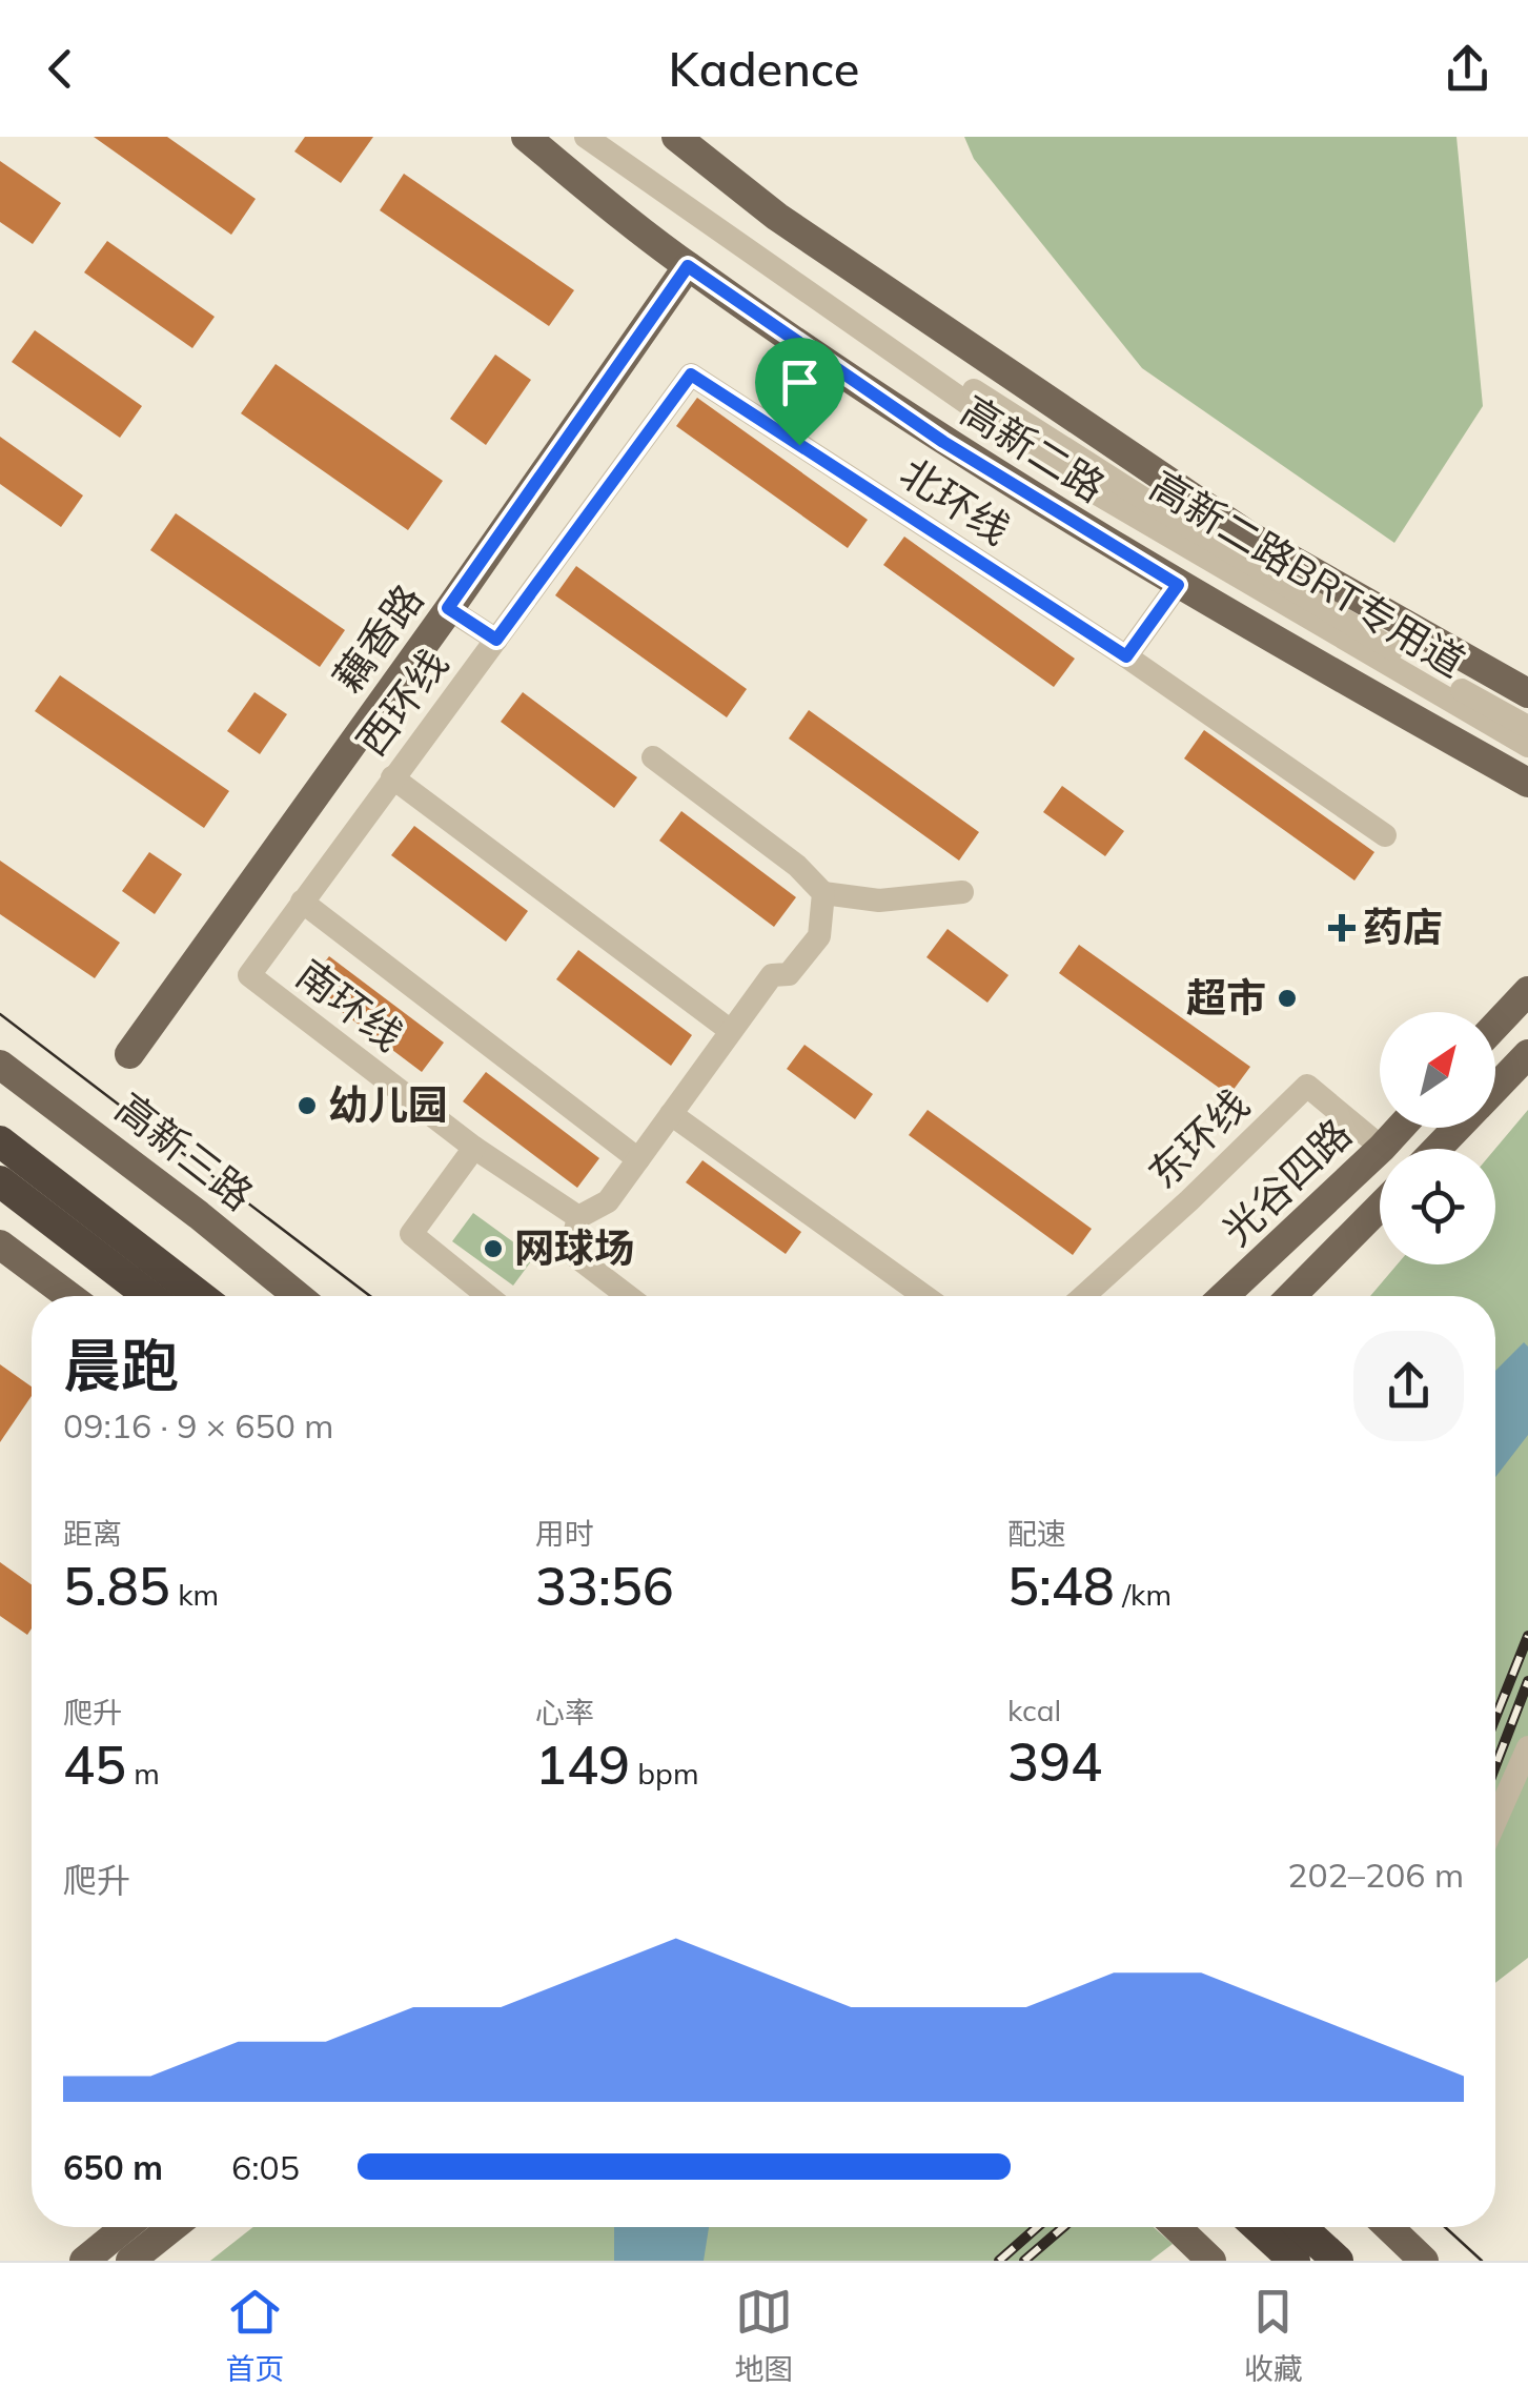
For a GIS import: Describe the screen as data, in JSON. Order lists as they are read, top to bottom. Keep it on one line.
{"streets":{"main road":["高新二路","藕香路","高新三路","光谷四路"],"street":["北环线","高新二路BRT专用道","西环线","南环线","东环线"]},"crossings":[["高新二路","藕香路"],["北环线","西环线"],["西环线","南环线"],["东环线","光谷四路"]],"places":{"health":["药店"],"other":["超市","幼儿园","网球场"]},"north":"top right","page":{"header":"Kadence","heading":["晨跑","09:16 · 9 × 650 m"],"stats":[["距离","5.85 km"],["用时","33:56"],["配速","5:48 /km"],["爬升","45 m"],["心率","149 bpm"],["kcal","394"]],"chart":["爬升","202–206 m"],"list":[{"name":"650 m","note":"6:05"}],"tabs":["首页","地图","收藏"]}}
